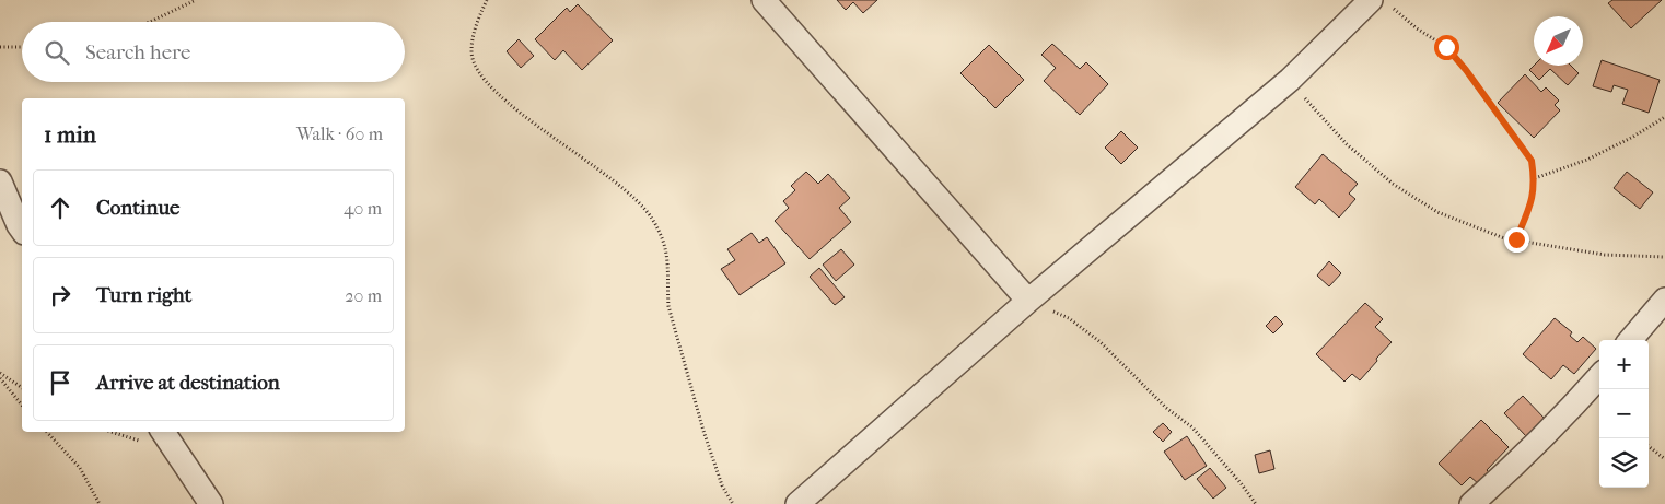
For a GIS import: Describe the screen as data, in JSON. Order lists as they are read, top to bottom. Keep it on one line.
{"north":"bottom left","page":{"search":"Search here","heading":["1 min","Walk · 60 m"],"list":[["Continue","40 m"],["Turn right","20 m"],"Arrive at destination"],"map_buttons":["+","−"]}}
